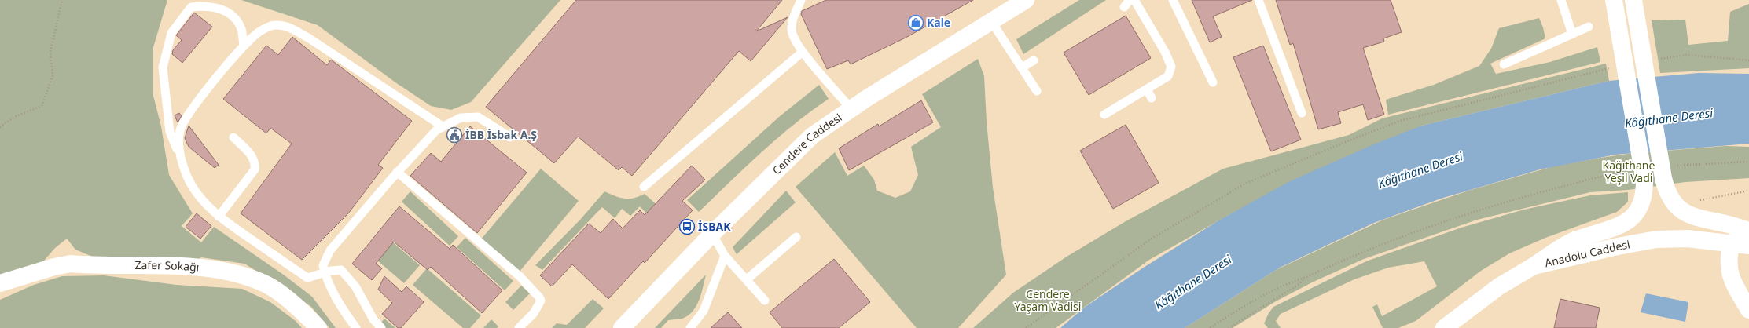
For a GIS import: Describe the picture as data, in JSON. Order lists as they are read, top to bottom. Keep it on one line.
{"streets":{"main road":["Cendere Caddesi","Anadolu Caddesi","Zafer Sokağı"]},"water":["Kâğıthane Deresi"],"parks":["Kağıthane Yeşil Vadi","Cendere Yaşam Vadisi"],"places":{"shop":["Kale"],"public building":["İBB İsbak A.Ş"],"bus stop":["İSBAK"]}}
